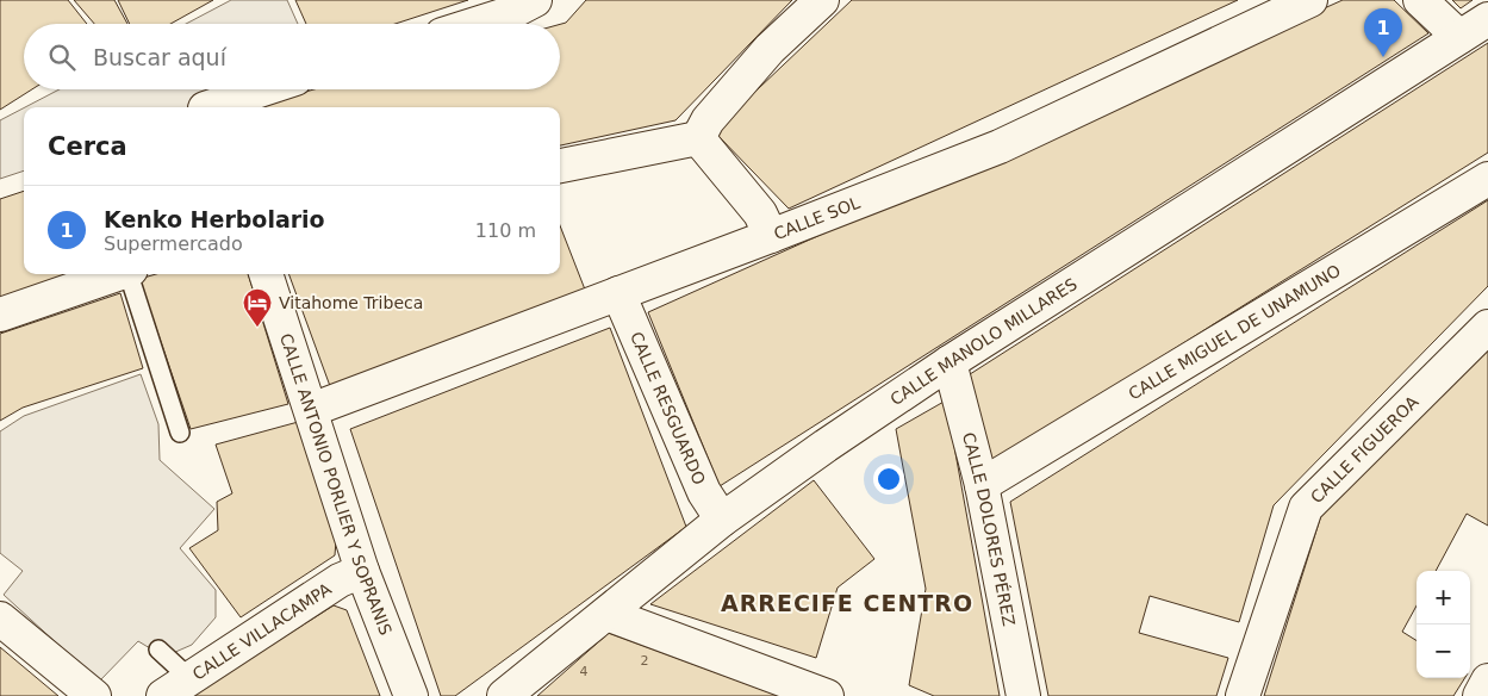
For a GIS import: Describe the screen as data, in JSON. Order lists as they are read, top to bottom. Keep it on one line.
{"streets":{"street":["CALLE SOL","CALLE MIGUEL DE UNAMUNO","CALLE MANOLO MILLARES","CALLE RESGUARDO","CALLE FIGUEROA","CALLE ANTONIO PORLIER Y SOPRANIS","CALLE DOLORES PÉREZ","CALLE VILLACAMPA"]},"crossings":[["CALLE SOL","CALLE RESGUARDO"],["CALLE SOL","CALLE ANTONIO PORLIER Y SOPRANIS"],["CALLE MIGUEL DE UNAMUNO","CALLE DOLORES PÉREZ"],["CALLE MANOLO MILLARES","CALLE RESGUARDO"],["CALLE MANOLO MILLARES","CALLE DOLORES PÉREZ"],["CALLE ANTONIO PORLIER Y SOPRANIS","CALLE VILLACAMPA"]],"districts":["ARRECIFE CENTRO"],"places":{"hotel":["Vitahome Tribeca"]},"house_numbers":["2","4"],"page":{"pins":"1","search":"Buscar aquí","heading":"Cerca","list":[{"mark":"1","name":"Kenko Herbolario","note":"Supermercado","value":"110 m"}],"map_buttons":["+","−"]}}
